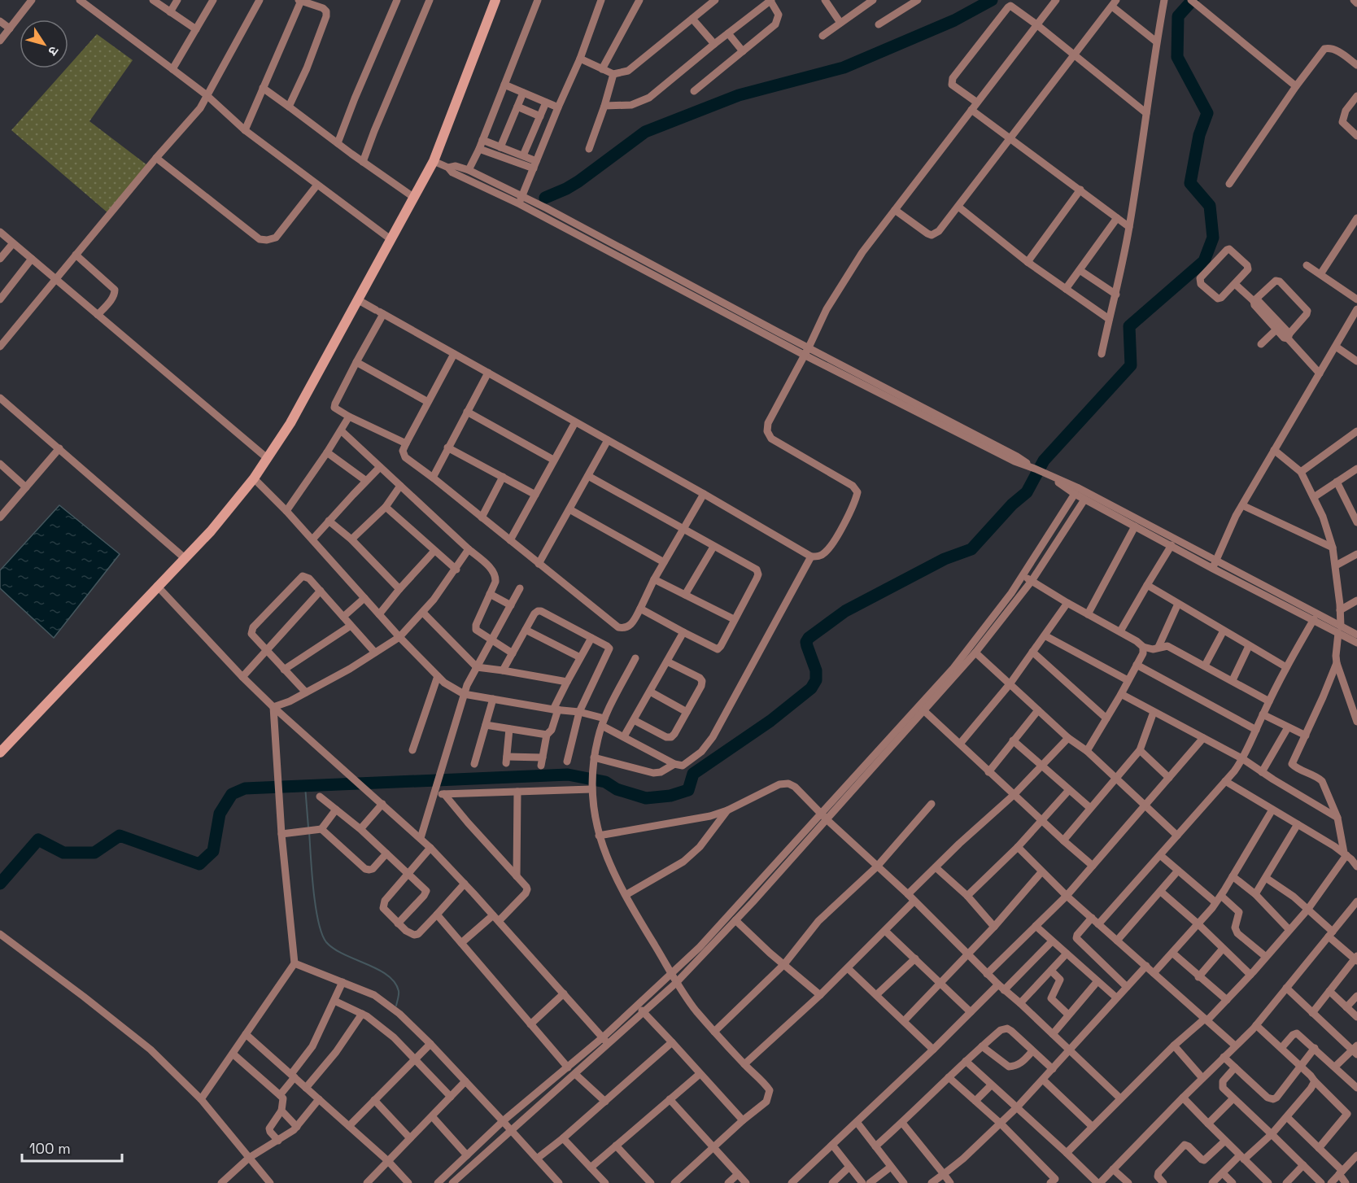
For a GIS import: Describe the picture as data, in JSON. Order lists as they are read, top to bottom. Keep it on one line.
{"scale_bar":"100 m","north":"bottom right"}
